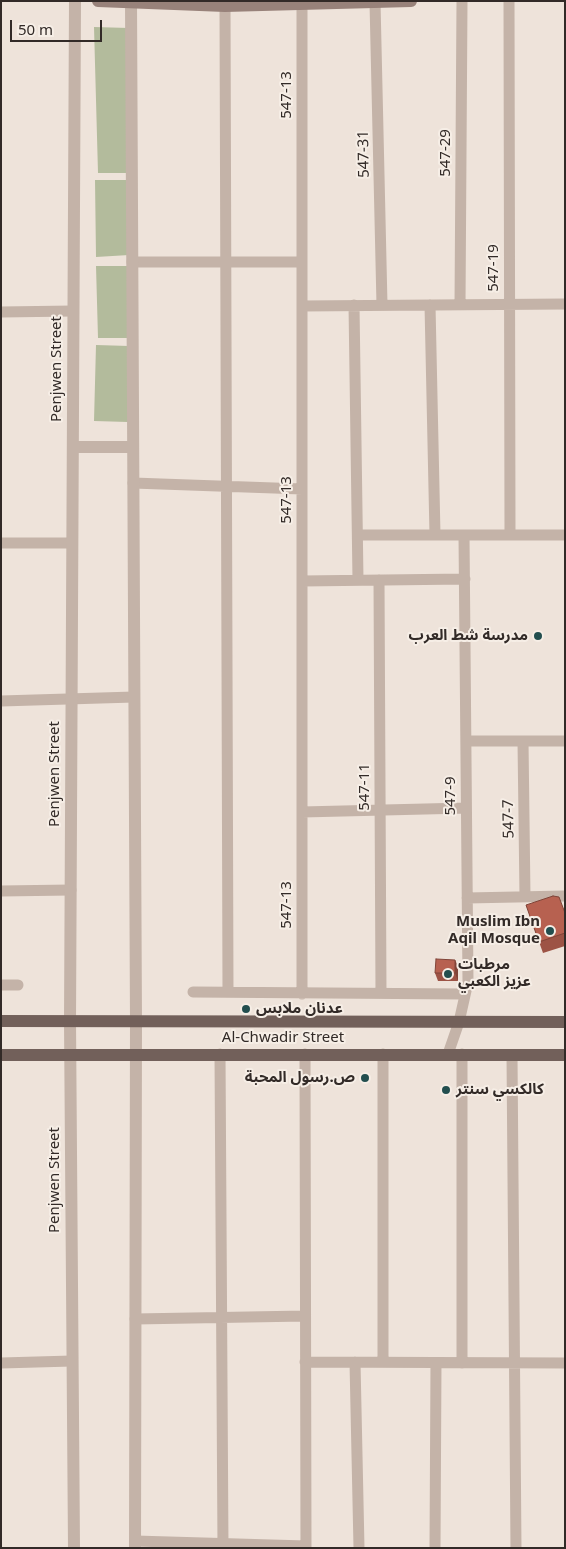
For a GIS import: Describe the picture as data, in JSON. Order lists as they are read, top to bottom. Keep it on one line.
{"streets":{"main road":["Al-Chwadir Street"],"street":["547-13","547-29","547-31","547-19","Penjwen Street","547-11","547-9","547-7"]},"crossings":[["Penjwen Street","Al-Chwadir Street"],["547-9","Al-Chwadir Street"]],"places":["مدرسة شط العرب","Muslim Ibn Aqil Mosque","مرطبات عزيز الكعبي","عدنان ملابس","ص.رسول المحبة","كالكسي سنتر"],"scale_bar":"50 m"}
